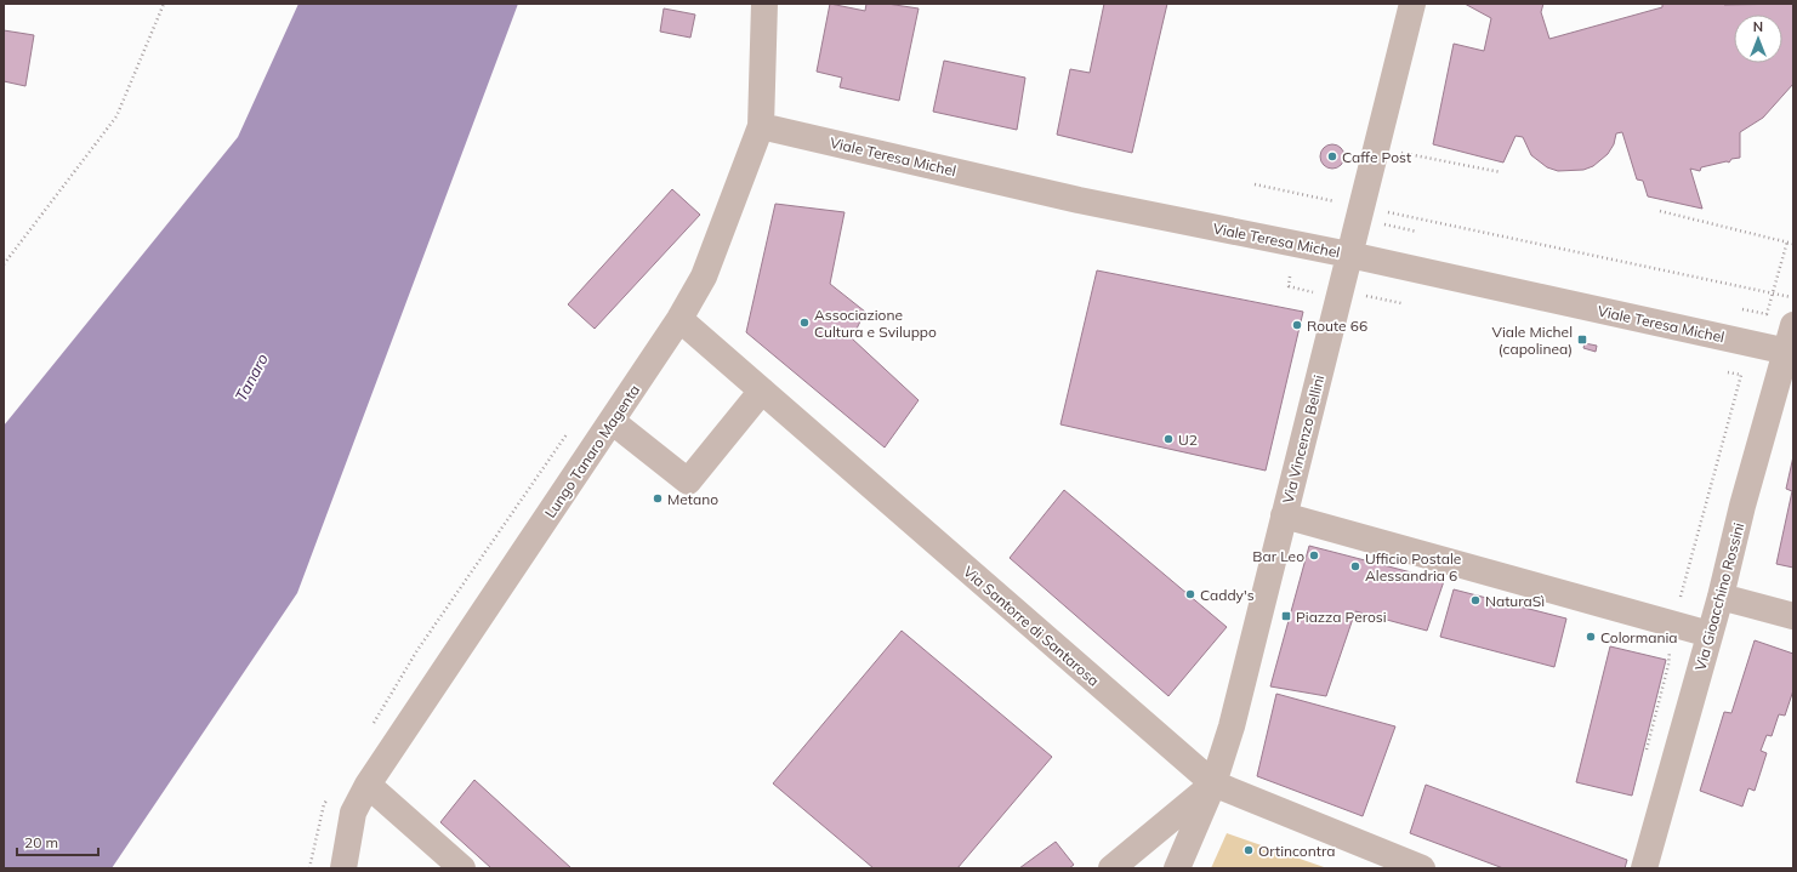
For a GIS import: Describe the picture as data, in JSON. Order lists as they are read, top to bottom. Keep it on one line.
{"streets":{"street":["Viale Teresa Michel","Via Vincenzo Bellini","Lungo Tanaro Magenta","Via Gioacchino Rossini","Via Santorre di Santarosa"]},"crossings":[["Viale Teresa Michel","Via Vincenzo Bellini"],["Viale Teresa Michel","Lungo Tanaro Magenta"],["Viale Teresa Michel","Via Gioacchino Rossini"],["Via Vincenzo Bellini","Via Santorre di Santarosa"],["Lungo Tanaro Magenta","Via Santorre di Santarosa"]],"water":["Tanaro"],"places":{"other":["Caffe Post","Associazione Cultura e Sviluppo","Route 66","U2","Metano","Bar Leo","Ufficio Postale Alessandria 6","Caddy's","NaturaSì","Colormania","Ortincontra"],"transit":["Viale Michel (capolinea)","Piazza Perosi"]},"scale_bar":"20 m","north":"top"}
